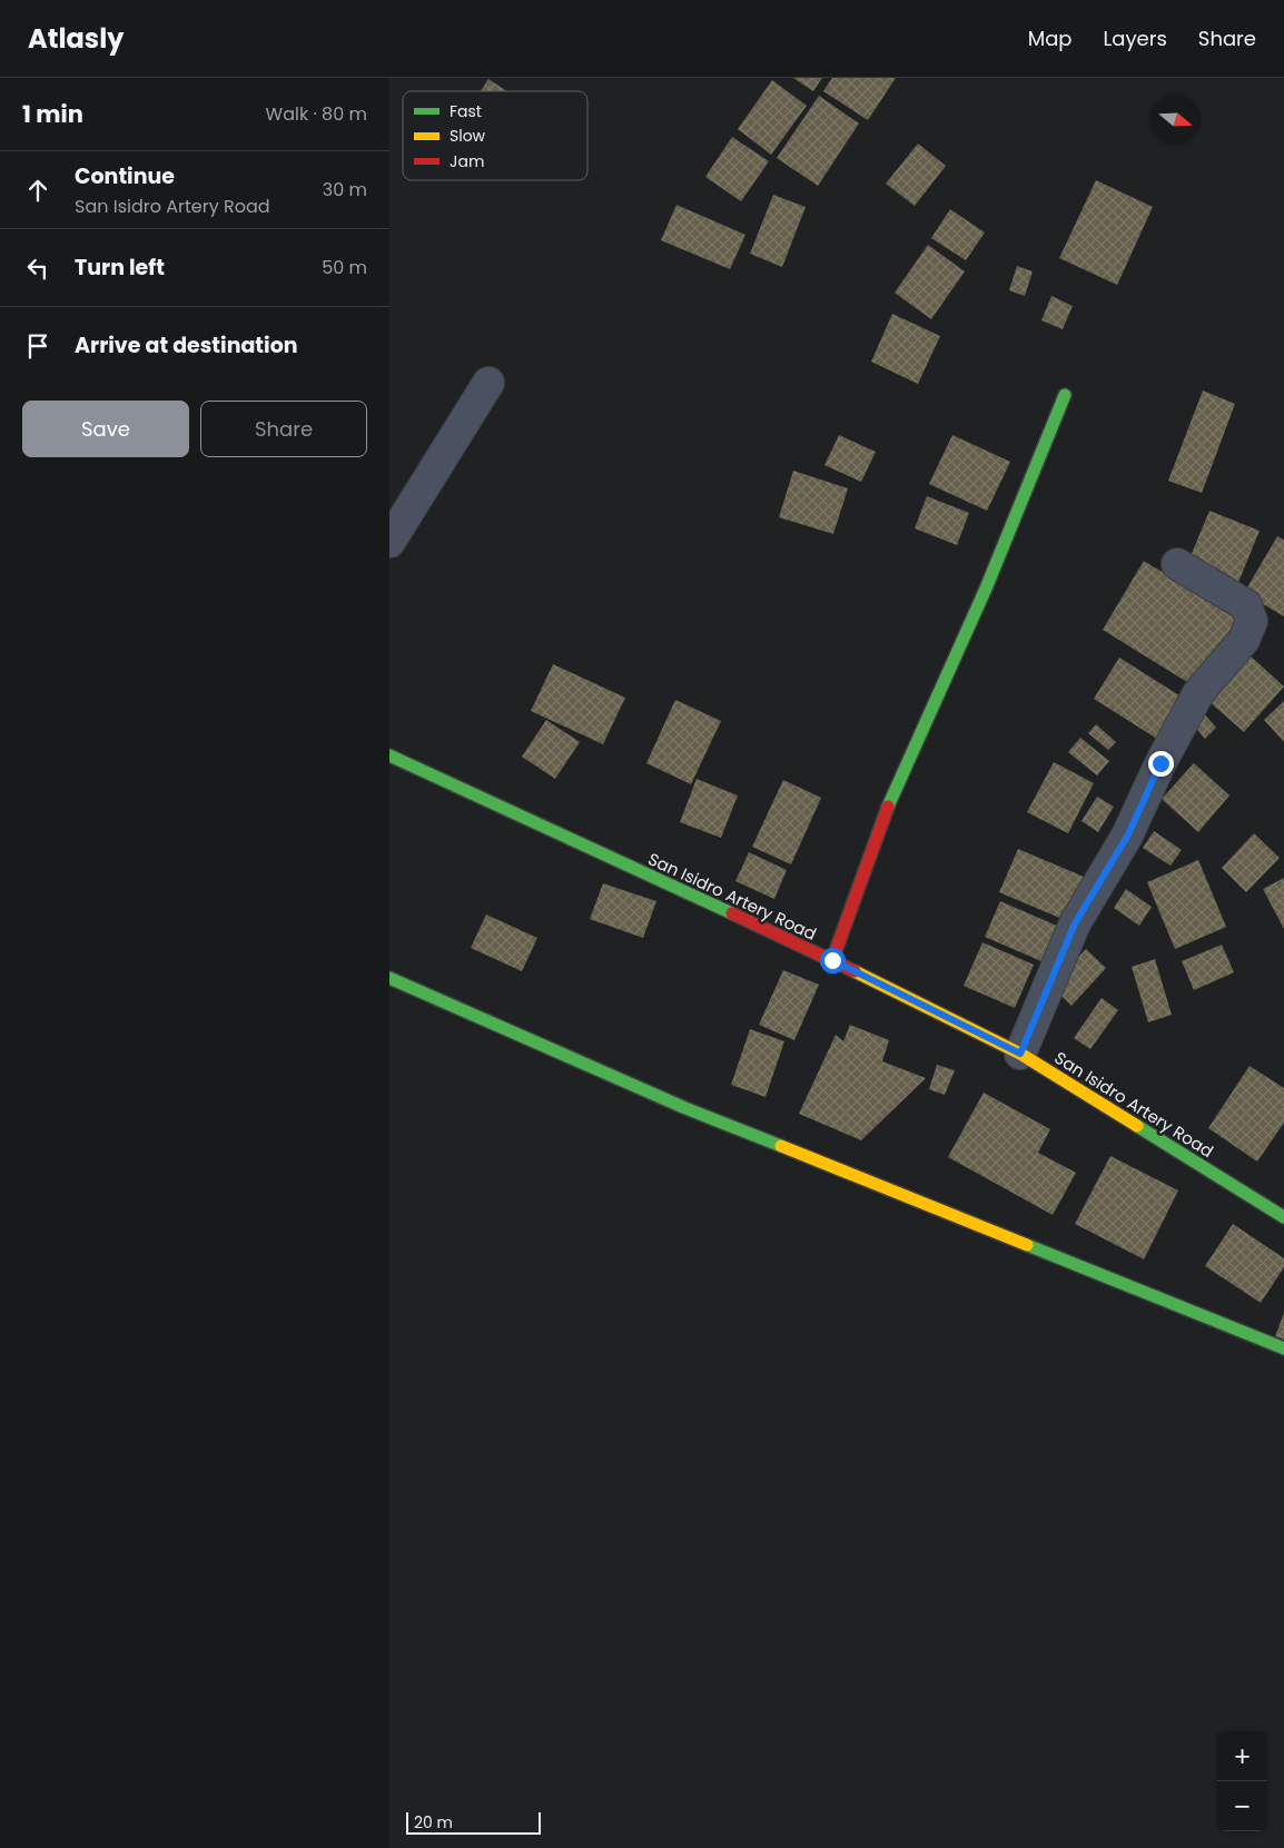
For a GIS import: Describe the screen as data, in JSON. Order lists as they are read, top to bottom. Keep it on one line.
{"streets":{"street":["San Isidro Artery Road"]},"legend":["Fast","Slow","Jam"],"scale_bar":"20 m","north":"right","page":{"header":"Atlasly","nav":["Map","Layers","Share"],"heading":["1 min","Walk · 80 m"],"list":[["Continue","San Isidro Artery Road","30 m"],["Turn left","50 m"],"Arrive at destination"],"buttons":["Save","Share"],"map_buttons":["+","−"],"scale":"20 m"}}
